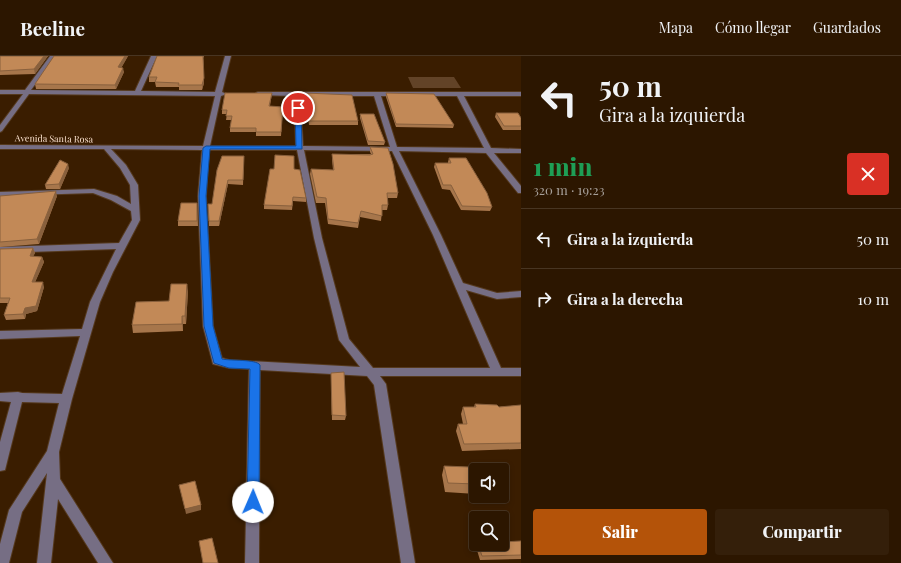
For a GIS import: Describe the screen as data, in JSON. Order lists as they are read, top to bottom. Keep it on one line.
{"streets":{"street":["Avenida Santa Rosa"]},"page":{"header":"Beeline","nav":["Mapa","Cómo llegar","Guardados"],"turn":["50 m","Gira a la izquierda"],"heading":["1 min","320 m · 19:23"],"list":[{"name":"Gira a la izquierda","value":"50 m"},{"name":"Gira a la derecha","value":"10 m"}],"buttons":["Salir","Compartir"]}}
